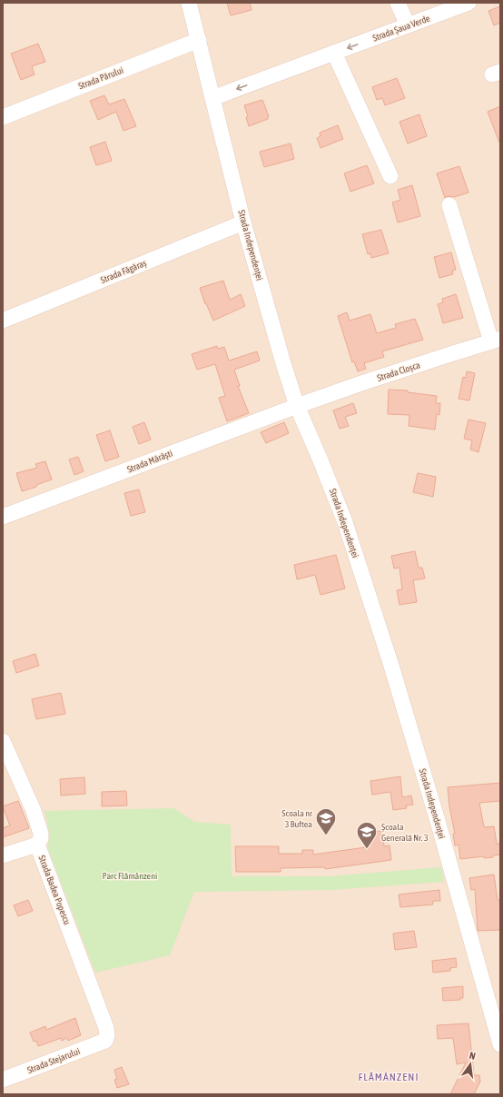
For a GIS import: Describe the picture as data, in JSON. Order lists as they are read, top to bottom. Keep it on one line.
{"streets":{"street":["Strada Șaua Verde","Strada Părului","Strada Independenței","Strada Făgăraș","Strada Cloșca","Strada Mărăști","Strada Badea Popescu","Strada Stejarului"]},"crossings":[["Strada Șaua Verde","Strada Independenței"],["Strada Părului","Strada Independenței"],["Strada Independenței","Strada Făgăraș"],["Strada Independenței","Strada Cloșca"],["Strada Independenței","Strada Mărăști"],["Strada Cloșca","Strada Mărăști"],["Strada Badea Popescu","Strada Stejarului"]],"one_way":["Strada Șaua Verde"],"districts":["FLĂMÂNZENI"],"parks":["Parc Flămânzeni"],"places":{"school or university":["Scoala nr 3 Buftea","Școala Generală Nr. 3"]},"north":"top"}
